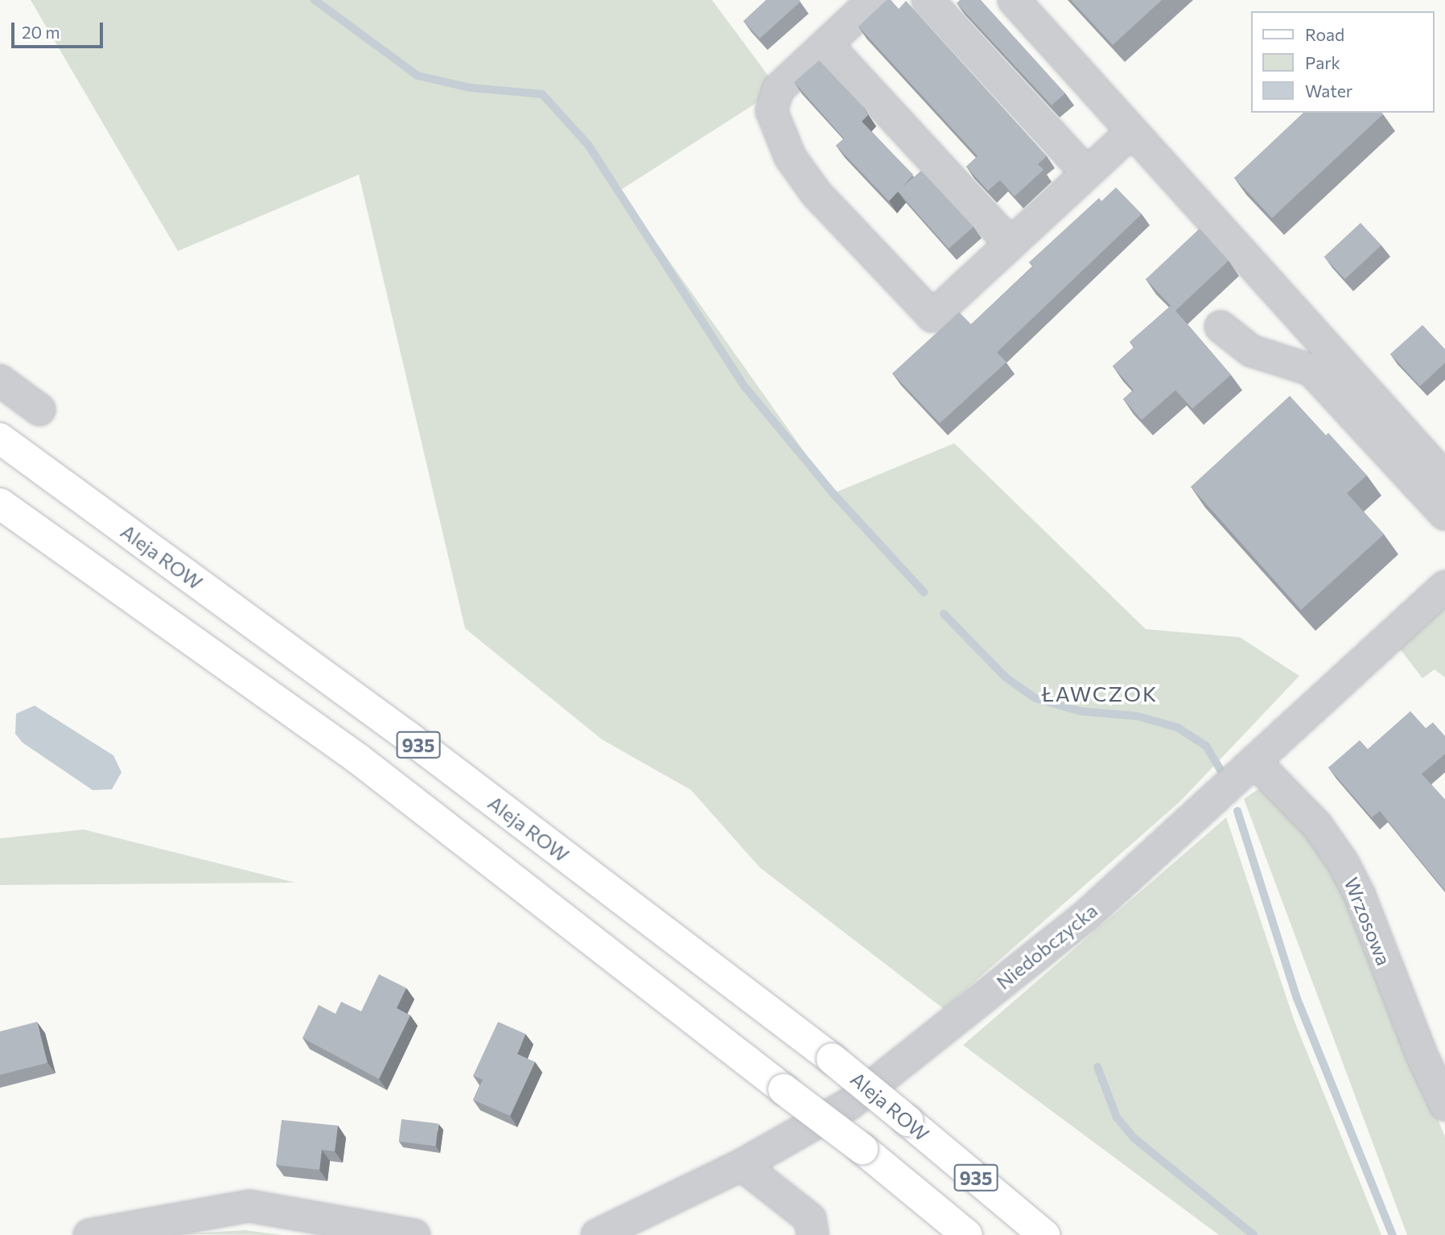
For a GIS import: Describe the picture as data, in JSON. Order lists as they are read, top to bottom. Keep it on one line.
{"streets":{"main road":["Aleja ROW","935"],"street":["Wrzosowa","Niedobczycka"]},"crossings":[["Wrzosowa","Niedobczycka"]],"districts":["ŁAWCZOK"],"legend":["Road","Park","Water"],"scale_bar":"20 m"}
